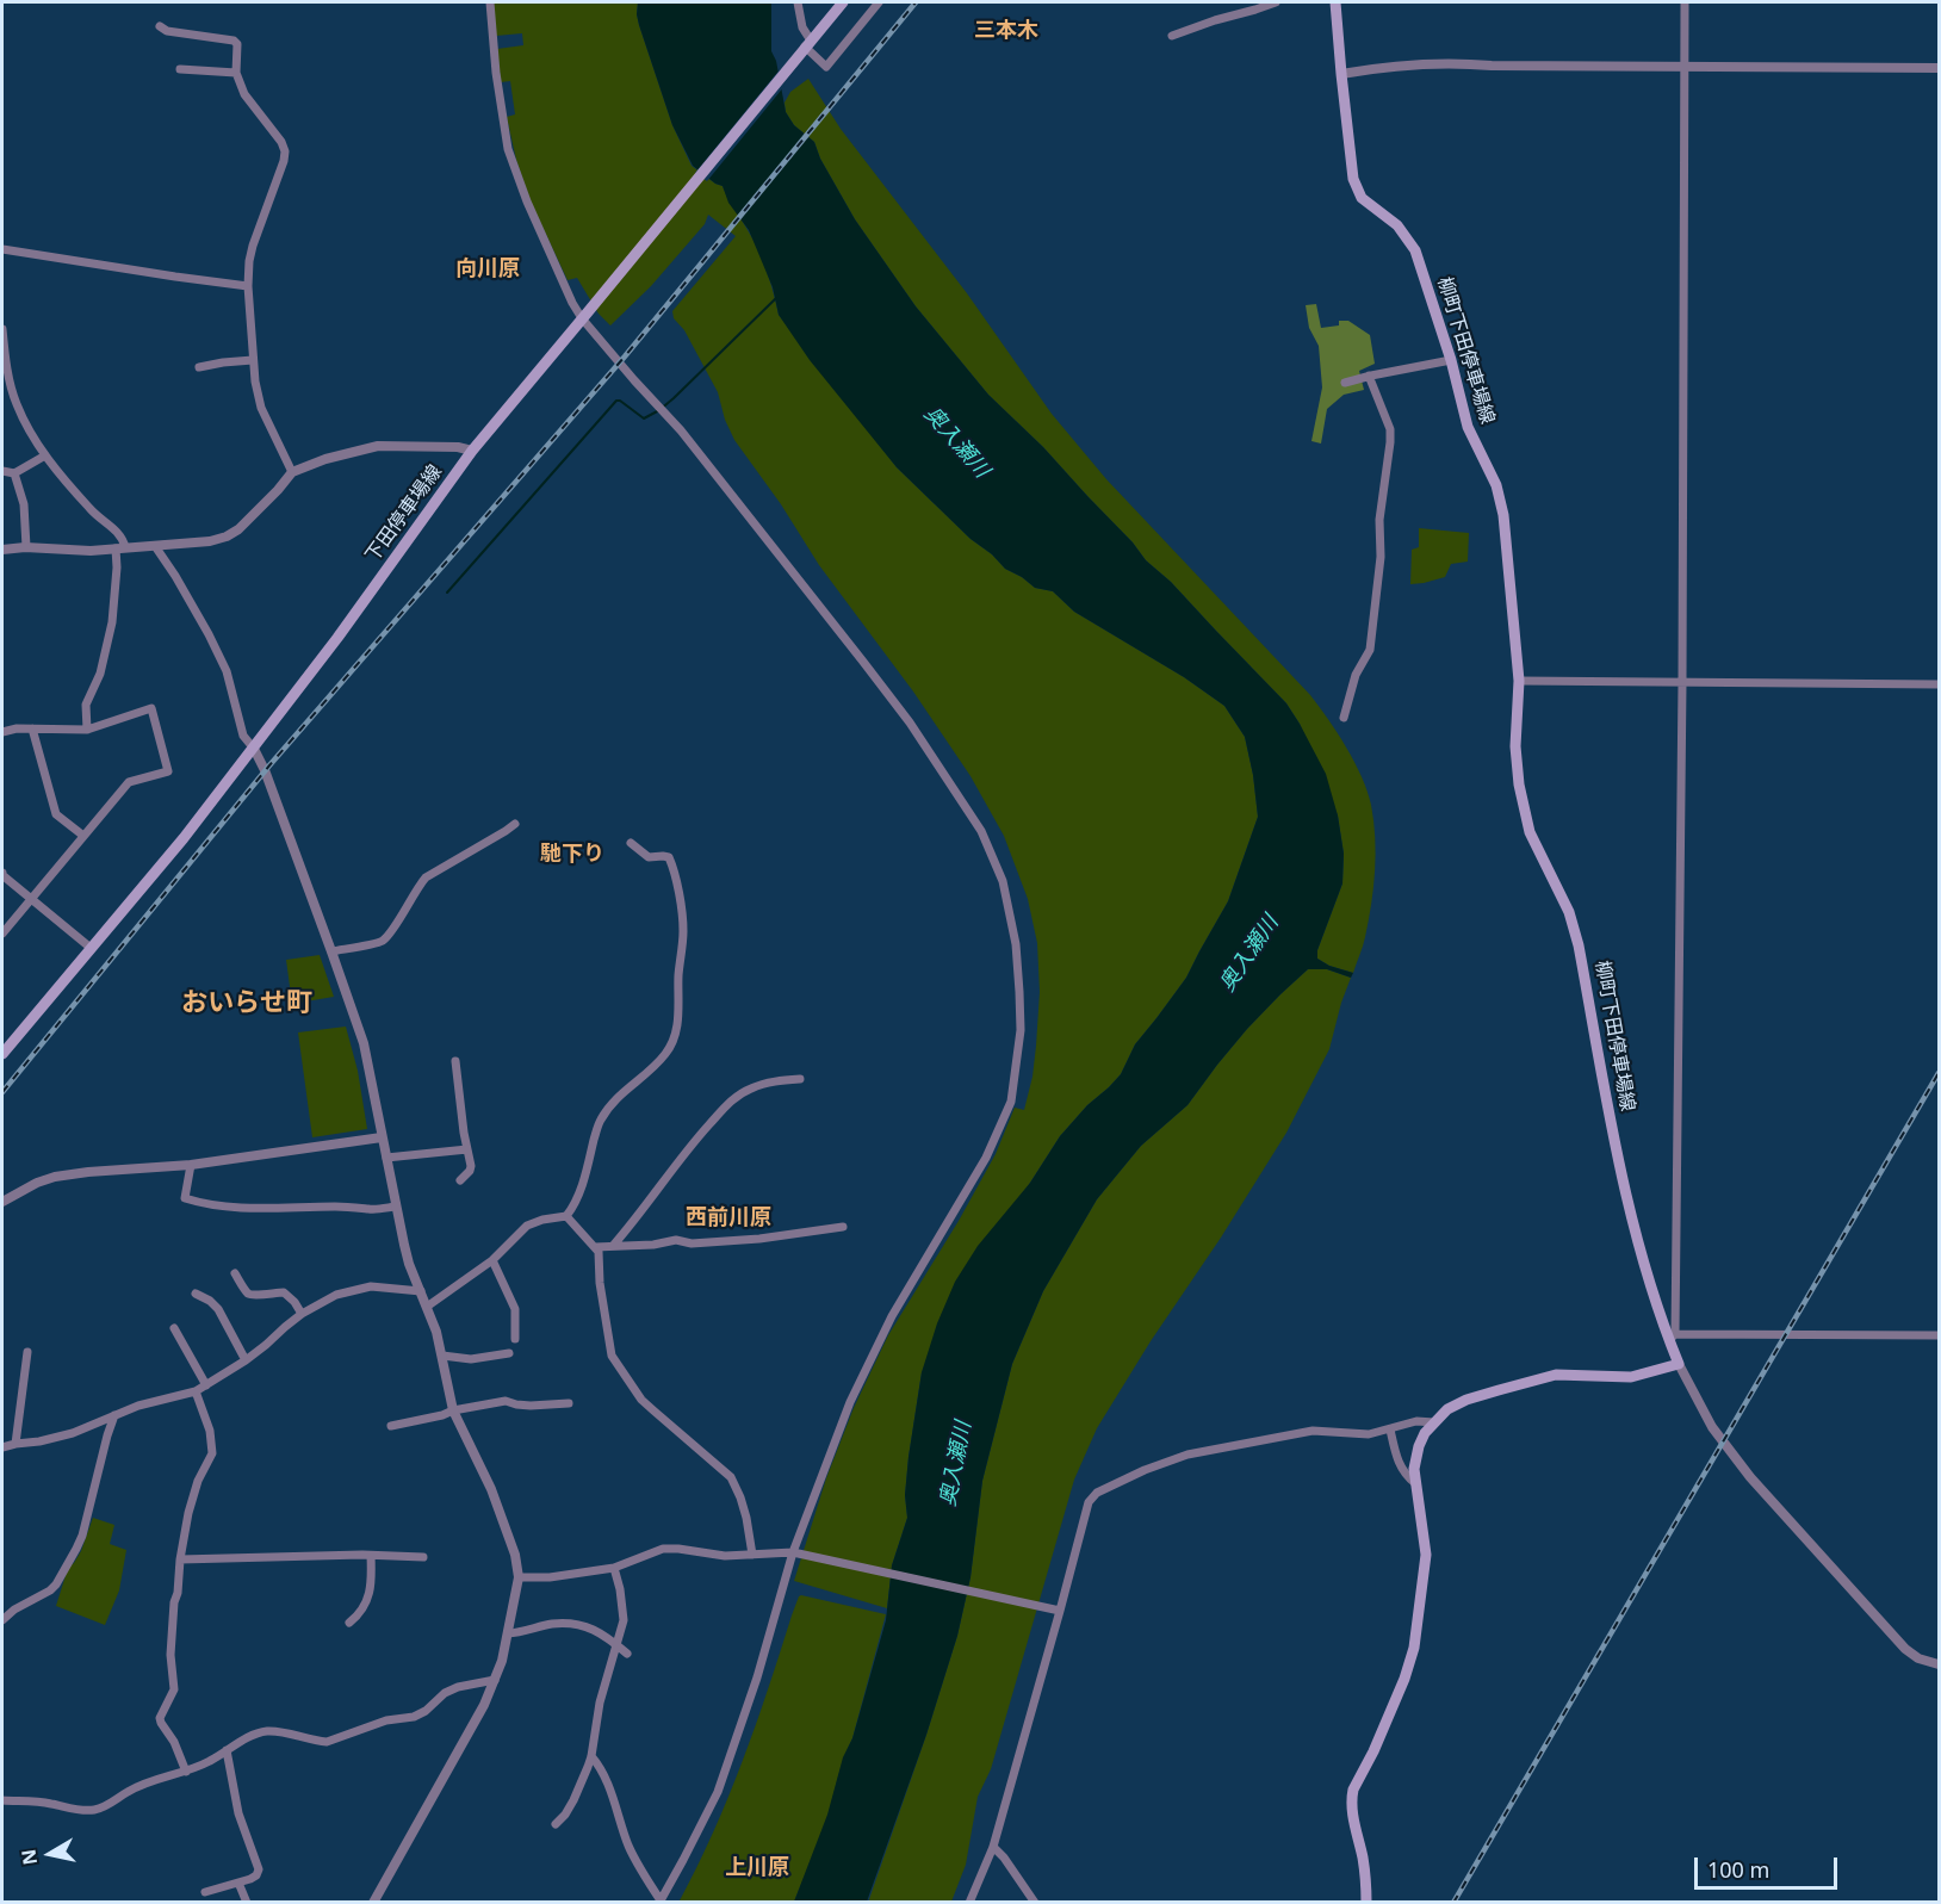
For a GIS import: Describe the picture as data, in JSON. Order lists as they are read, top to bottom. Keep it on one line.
{"streets":{"main road":["柳町下田停車場線","下田停車場線"]},"districts":["三本木","向川原","馳下り","おいらせ町","西前川原","上川原"],"water":["奥入瀬川"],"scale_bar":"100 m","north":"left"}
